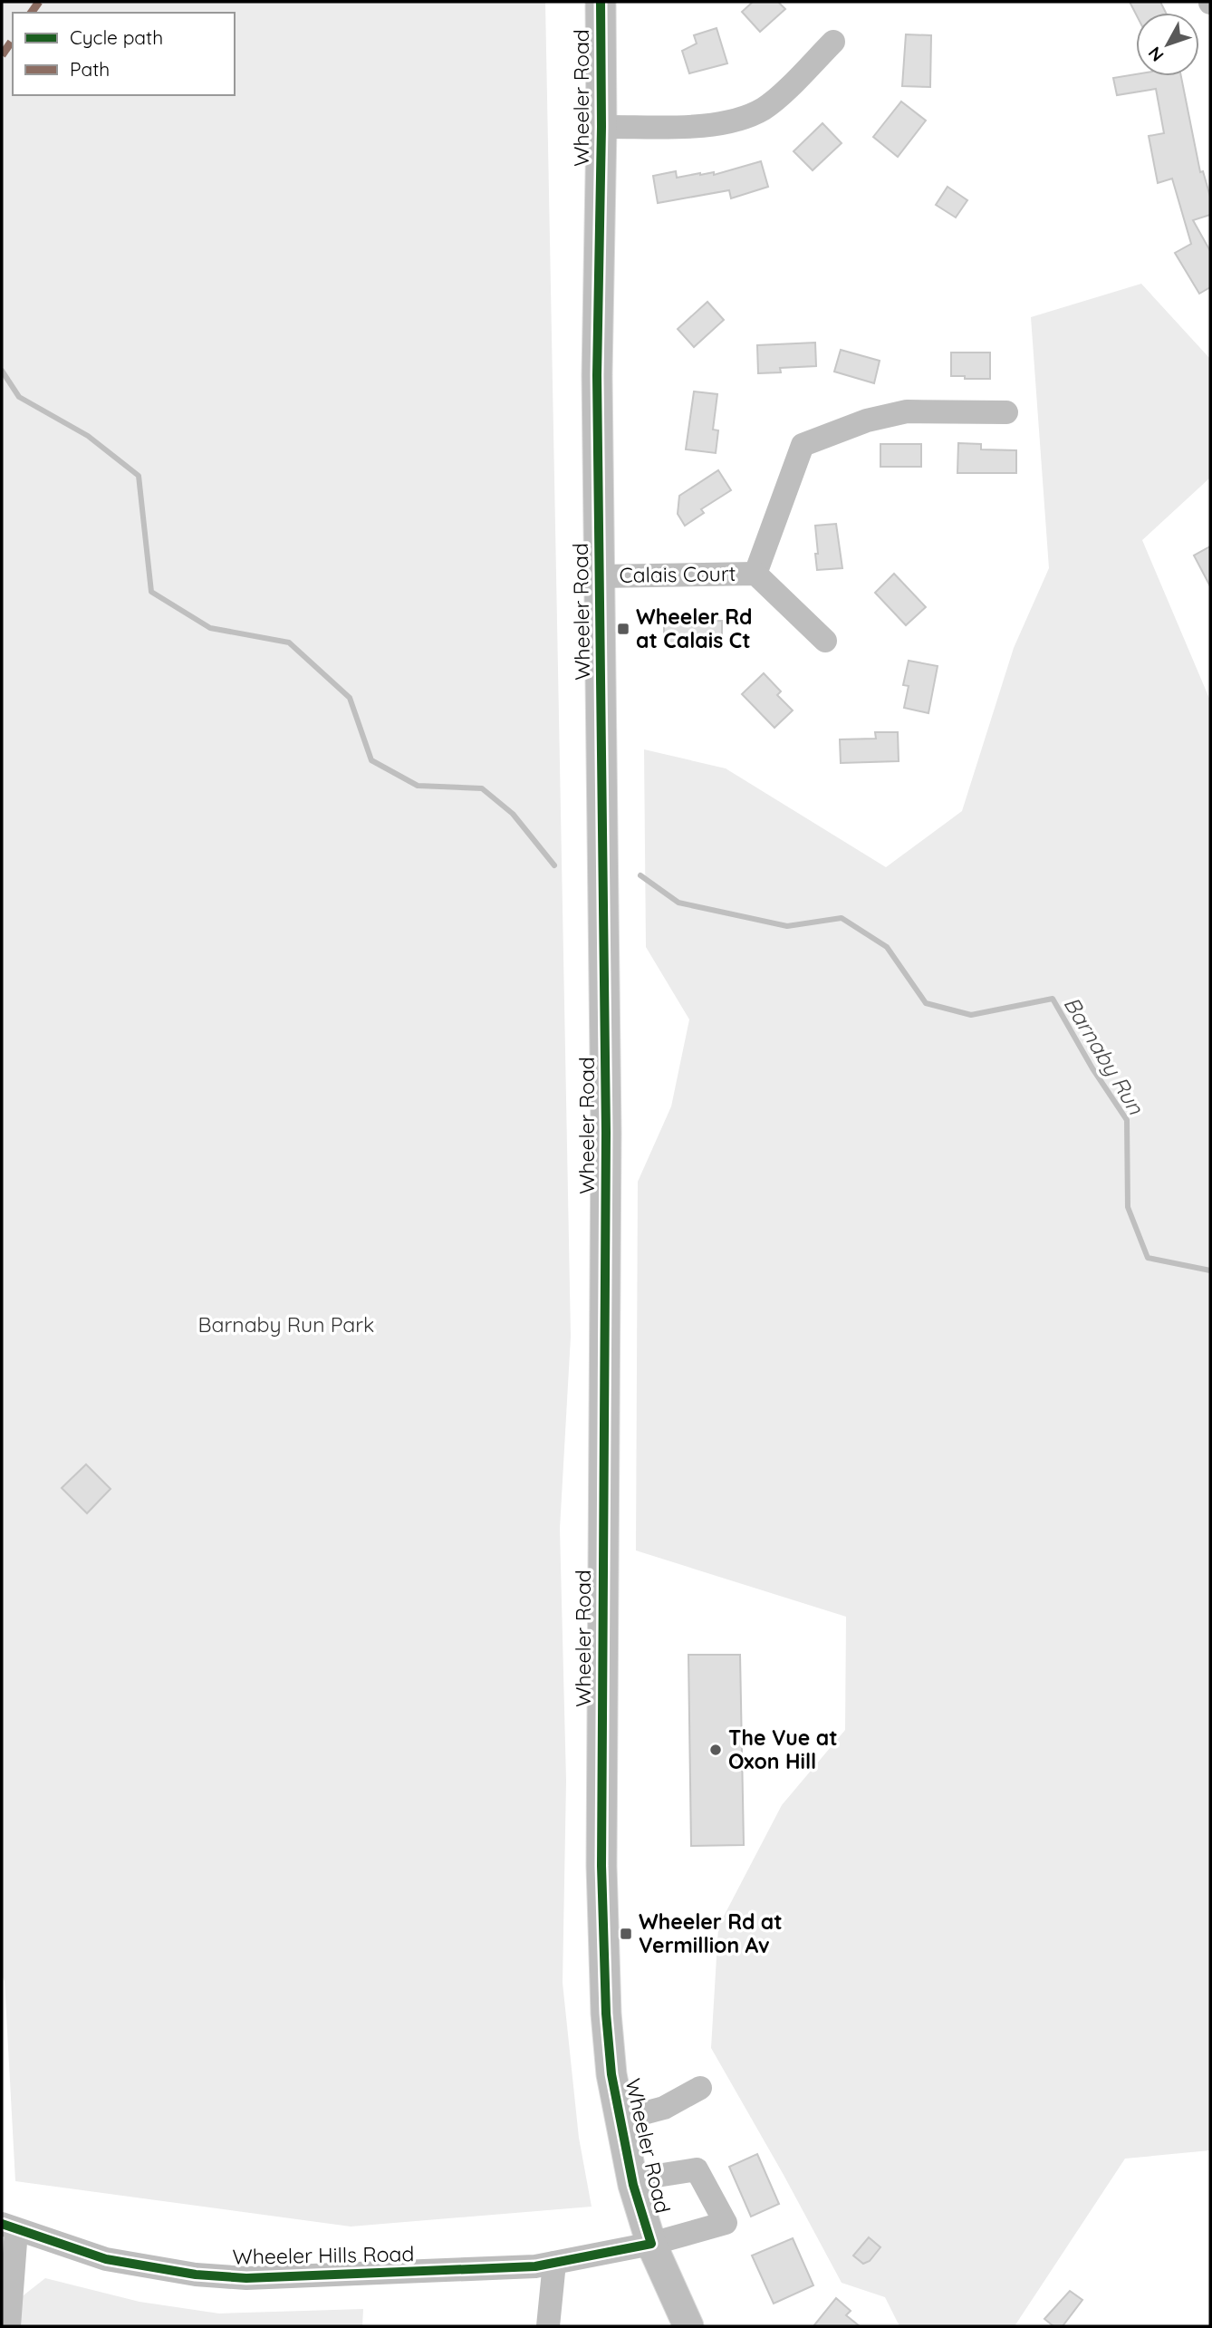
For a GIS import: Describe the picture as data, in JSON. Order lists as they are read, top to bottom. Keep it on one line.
{"streets":{"main road":["Wheeler Road"],"street":["Calais Court","Wheeler Hills Road"]},"crossings":[["Wheeler Road","Calais Court"],["Wheeler Road","Wheeler Hills Road"]],"water":["Barnaby Run"],"parks":["Barnaby Run Park"],"places":{"transit":["Wheeler Rd at Calais Ct","Wheeler Rd at Vermillion Av"],"other":["The Vue at Oxon Hill"]},"legend":["Cycle path","Path"],"north":"bottom left"}
